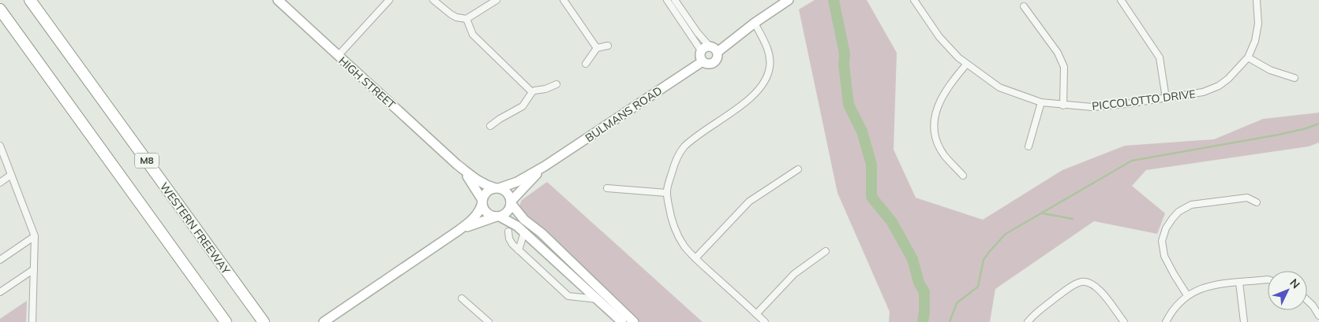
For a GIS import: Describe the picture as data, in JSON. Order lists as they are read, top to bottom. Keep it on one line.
{"streets":{"highway":["M8","WESTERN FREEWAY"],"main road":["HIGH STREET","BULMANS ROAD"],"street":["PICCOLOTTO DRIVE"]},"crossings":[["HIGH STREET","BULMANS ROAD"]],"north":"top right"}
